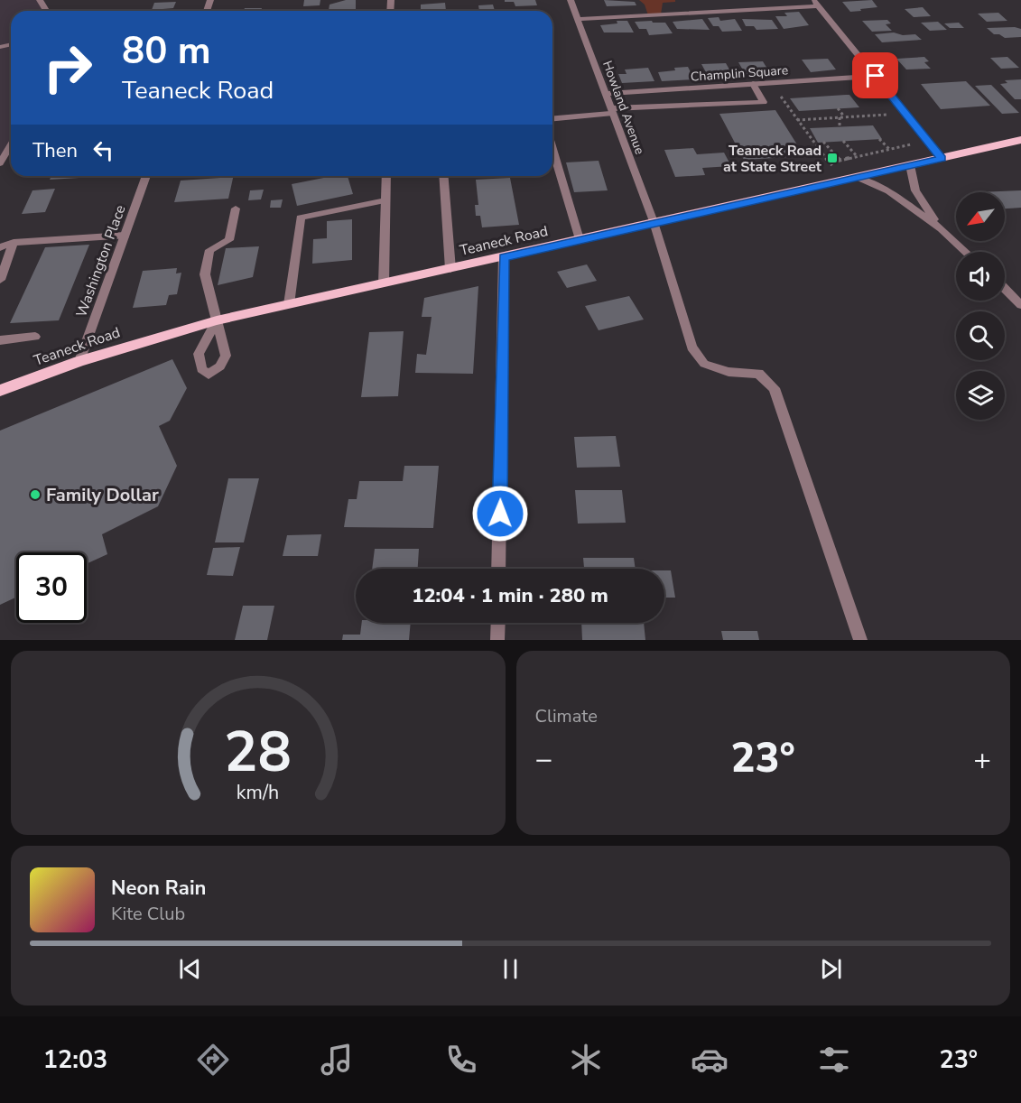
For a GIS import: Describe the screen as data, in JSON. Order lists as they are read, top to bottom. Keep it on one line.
{"streets":{"main road":["Teaneck Road"],"street":["Champlin Square","Howland Avenue","Washington Place"]},"crossings":[["Champlin Square","Howland Avenue"],["Howland Avenue","Teaneck Road"],["Teaneck Road","Washington Place"]],"places":{"transit":["Teaneck Road at State Street"],"other":["Family Dollar"]},"north":"bottom left","page":{"turn":["80 m","Teaneck Road"],"then":"Then","limit":"30","trip":"12:04 · 1 min · 280 m","tile":"Climate","heat":["−","23°","+"],"song":["Neon Rain","Kite Club"],"tabs":["12:03","23°"],"gauge":["28","km/h"]}}
